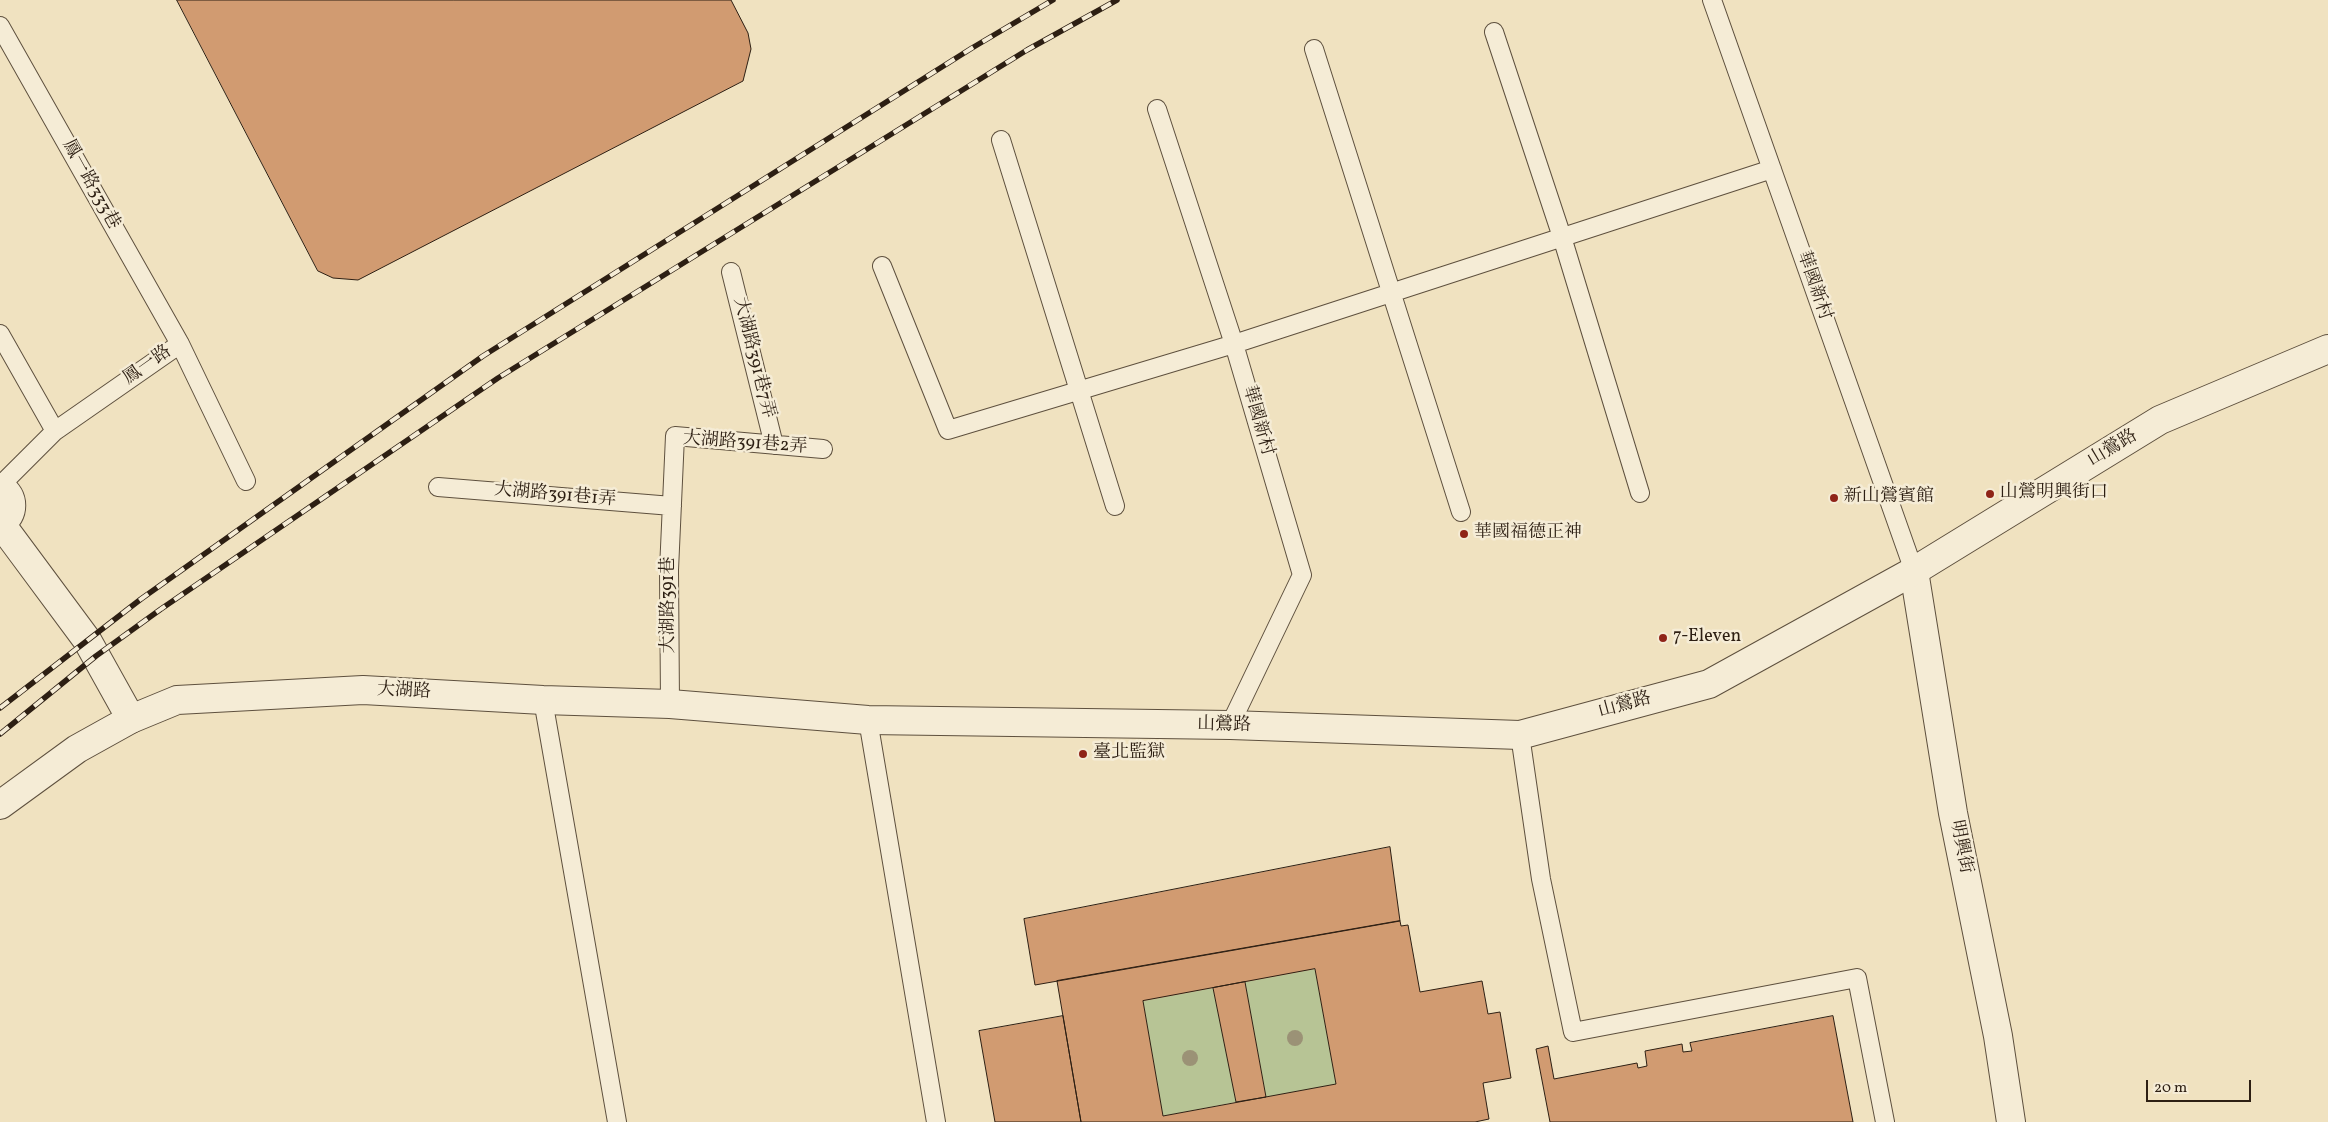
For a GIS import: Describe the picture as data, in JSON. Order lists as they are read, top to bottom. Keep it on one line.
{"streets":{"street":["鳳一路","山鶯路","大湖路","明興街"],"lane":["鳳一路333巷","華國新村","大湖路391巷7弄","大湖路391巷2弄","大湖路391巷1弄","大湖路391巷"]},"crossings":[["鳳一路333巷","鳳一路"],["華國新村","山鶯路"],["華國新村","明興街"],["大湖路391巷7弄","大湖路391巷2弄"],["鳳一路","大湖路"],["大湖路391巷2弄","大湖路391巷1弄"],["大湖路391巷2弄","大湖路391巷"],["山鶯路","大湖路"],["山鶯路","明興街"],["大湖路391巷1弄","大湖路391巷"],["大湖路391巷","大湖路"]],"places":["山鶯明興街口","新山鶯賓館","華國福德正神","7-Eleven","臺北監獄"],"scale_bar":"20 m"}
